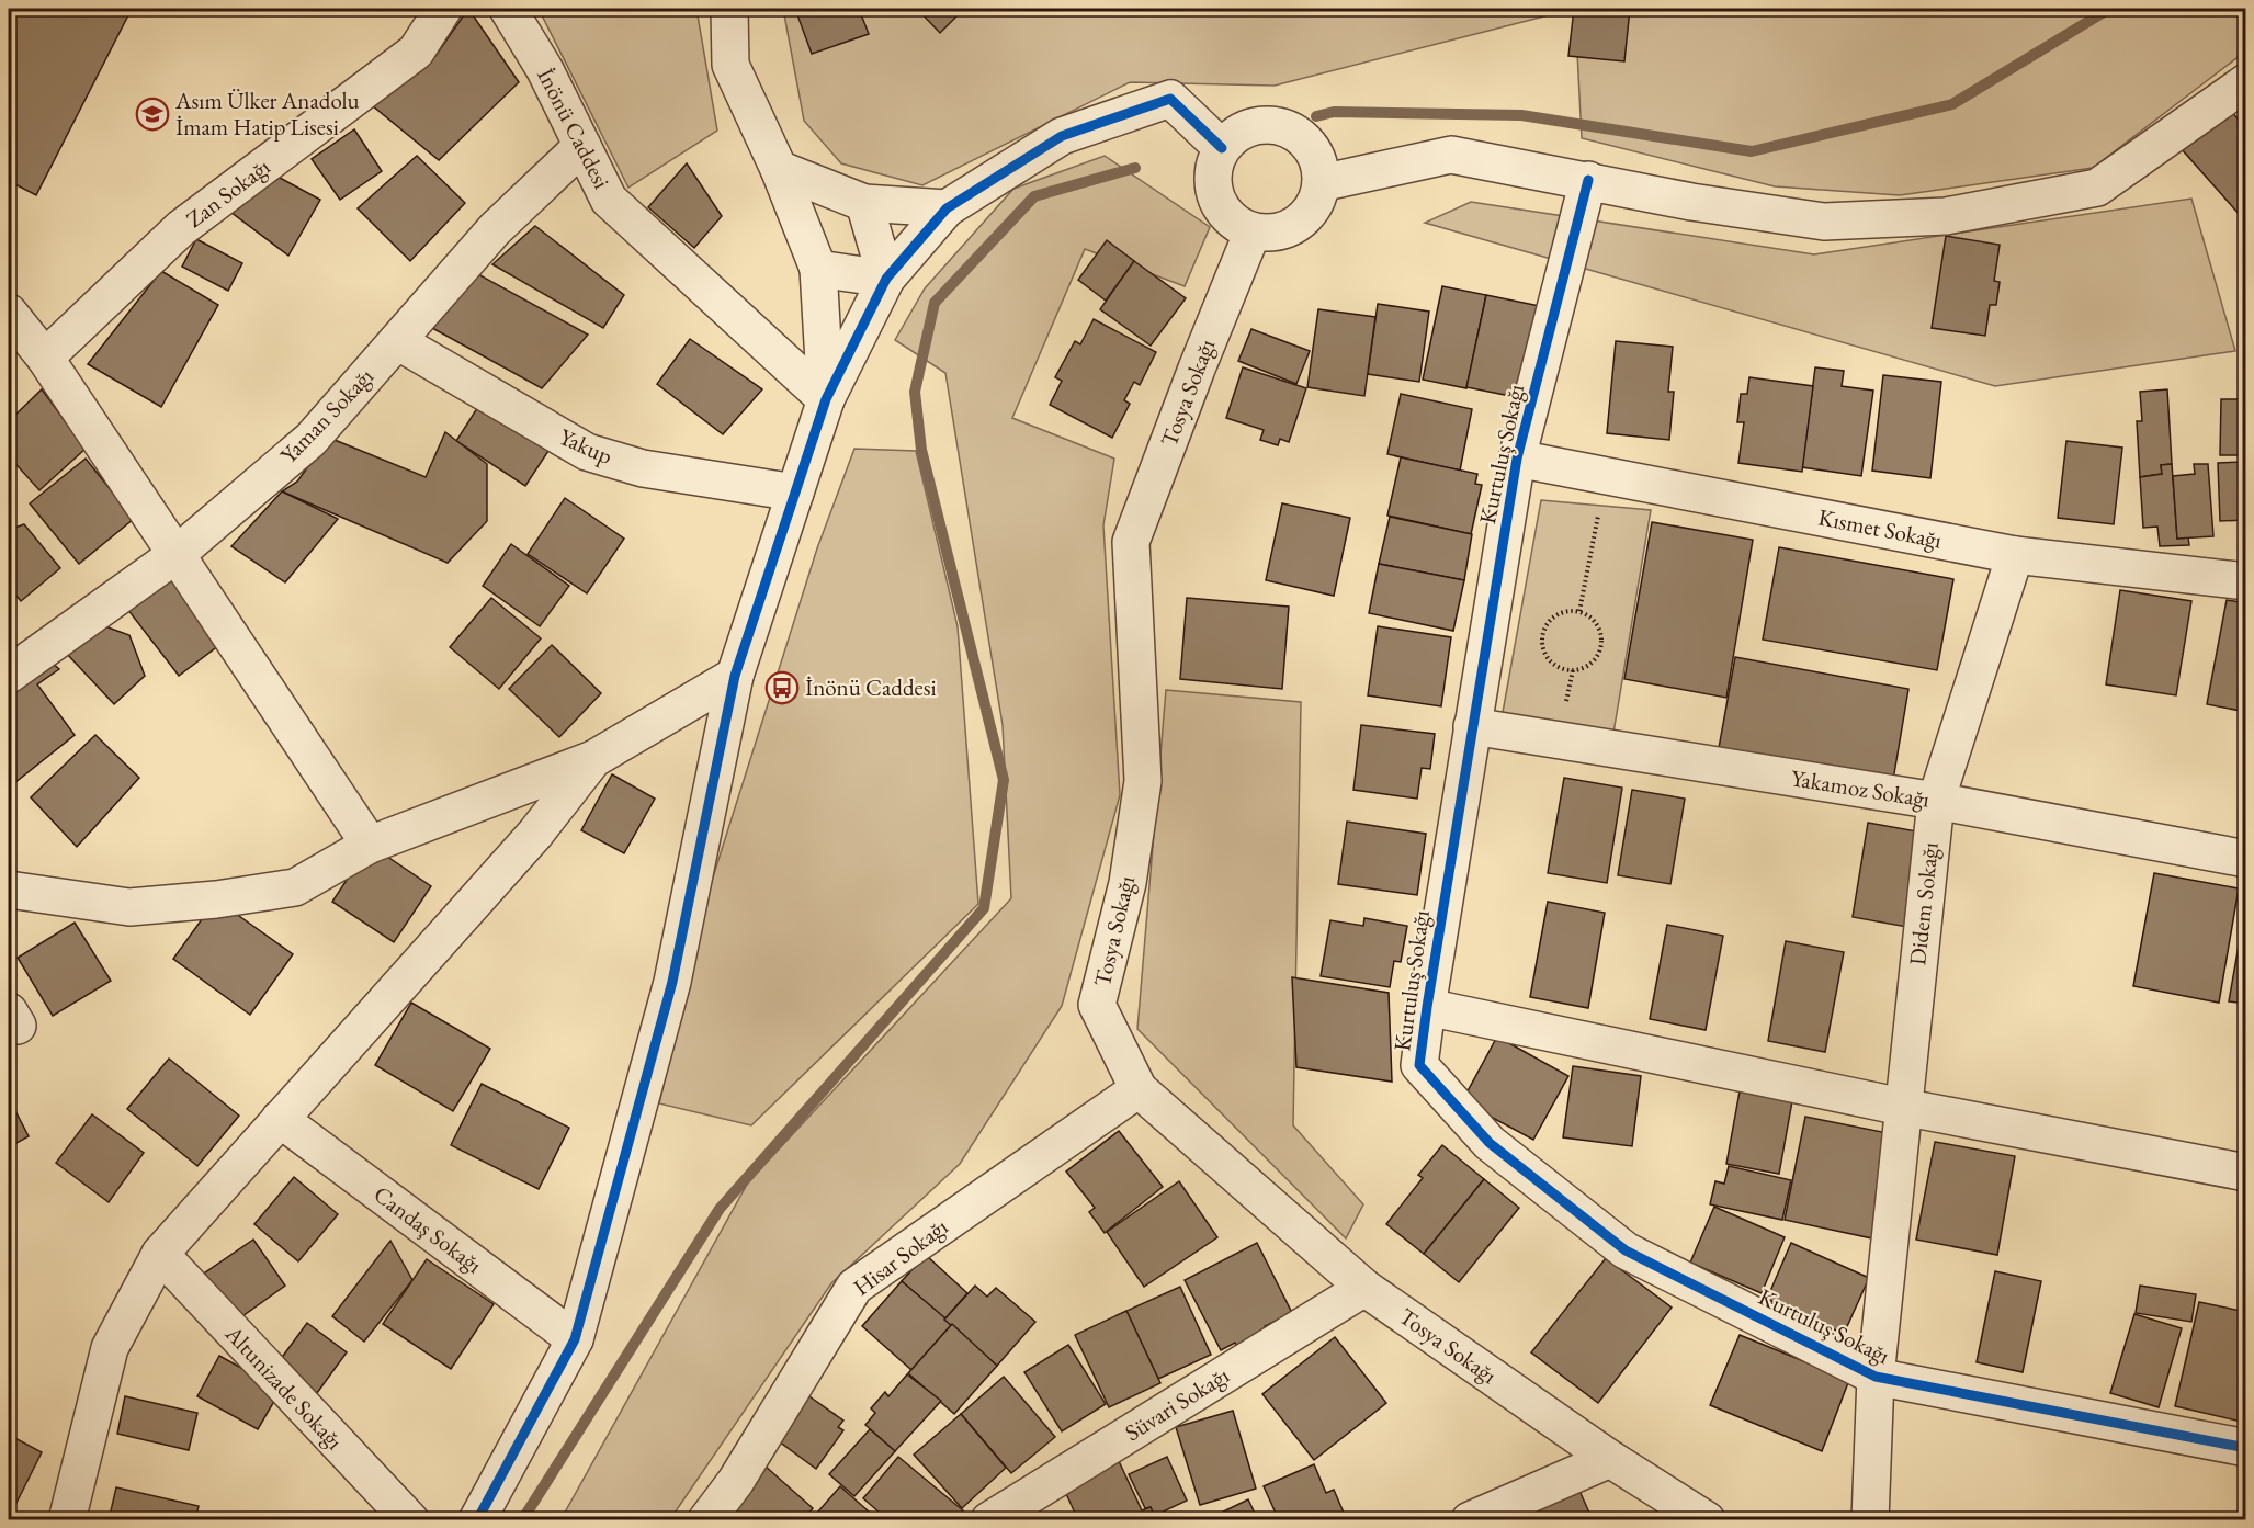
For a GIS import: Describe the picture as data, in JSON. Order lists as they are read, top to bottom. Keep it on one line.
{"streets":{"street":["İnönü Caddesi","Zan Sokağı","Tosya Sokağı","Yaman Sokağı","Yakup","Kurtuluş Sokağı","Kısmet Sokağı","Yakamoz Sokağı","Didem Sokağı","Candaş Sokağı","Hisar Sokağı","Altunizade Sokağı","Süvari Sokağı"]},"crossings":[["İnönü Caddesi","Yaman Sokağı"],["Tosya Sokağı","Hisar Sokağı"],["Tosya Sokağı","Süvari Sokağı"],["Yaman Sokağı","Yakup"],["Kurtuluş Sokağı","Kısmet Sokağı"],["Kurtuluş Sokağı","Yakamoz Sokağı"],["Kurtuluş Sokağı","Didem Sokağı"],["Kısmet Sokağı","Didem Sokağı"],["Yakamoz Sokağı","Didem Sokağı"]],"places":{"school or university":["Asım Ülker Anadolu İmam Hatip Lisesi"],"bus stop":["İnönü Caddesi"]}}
